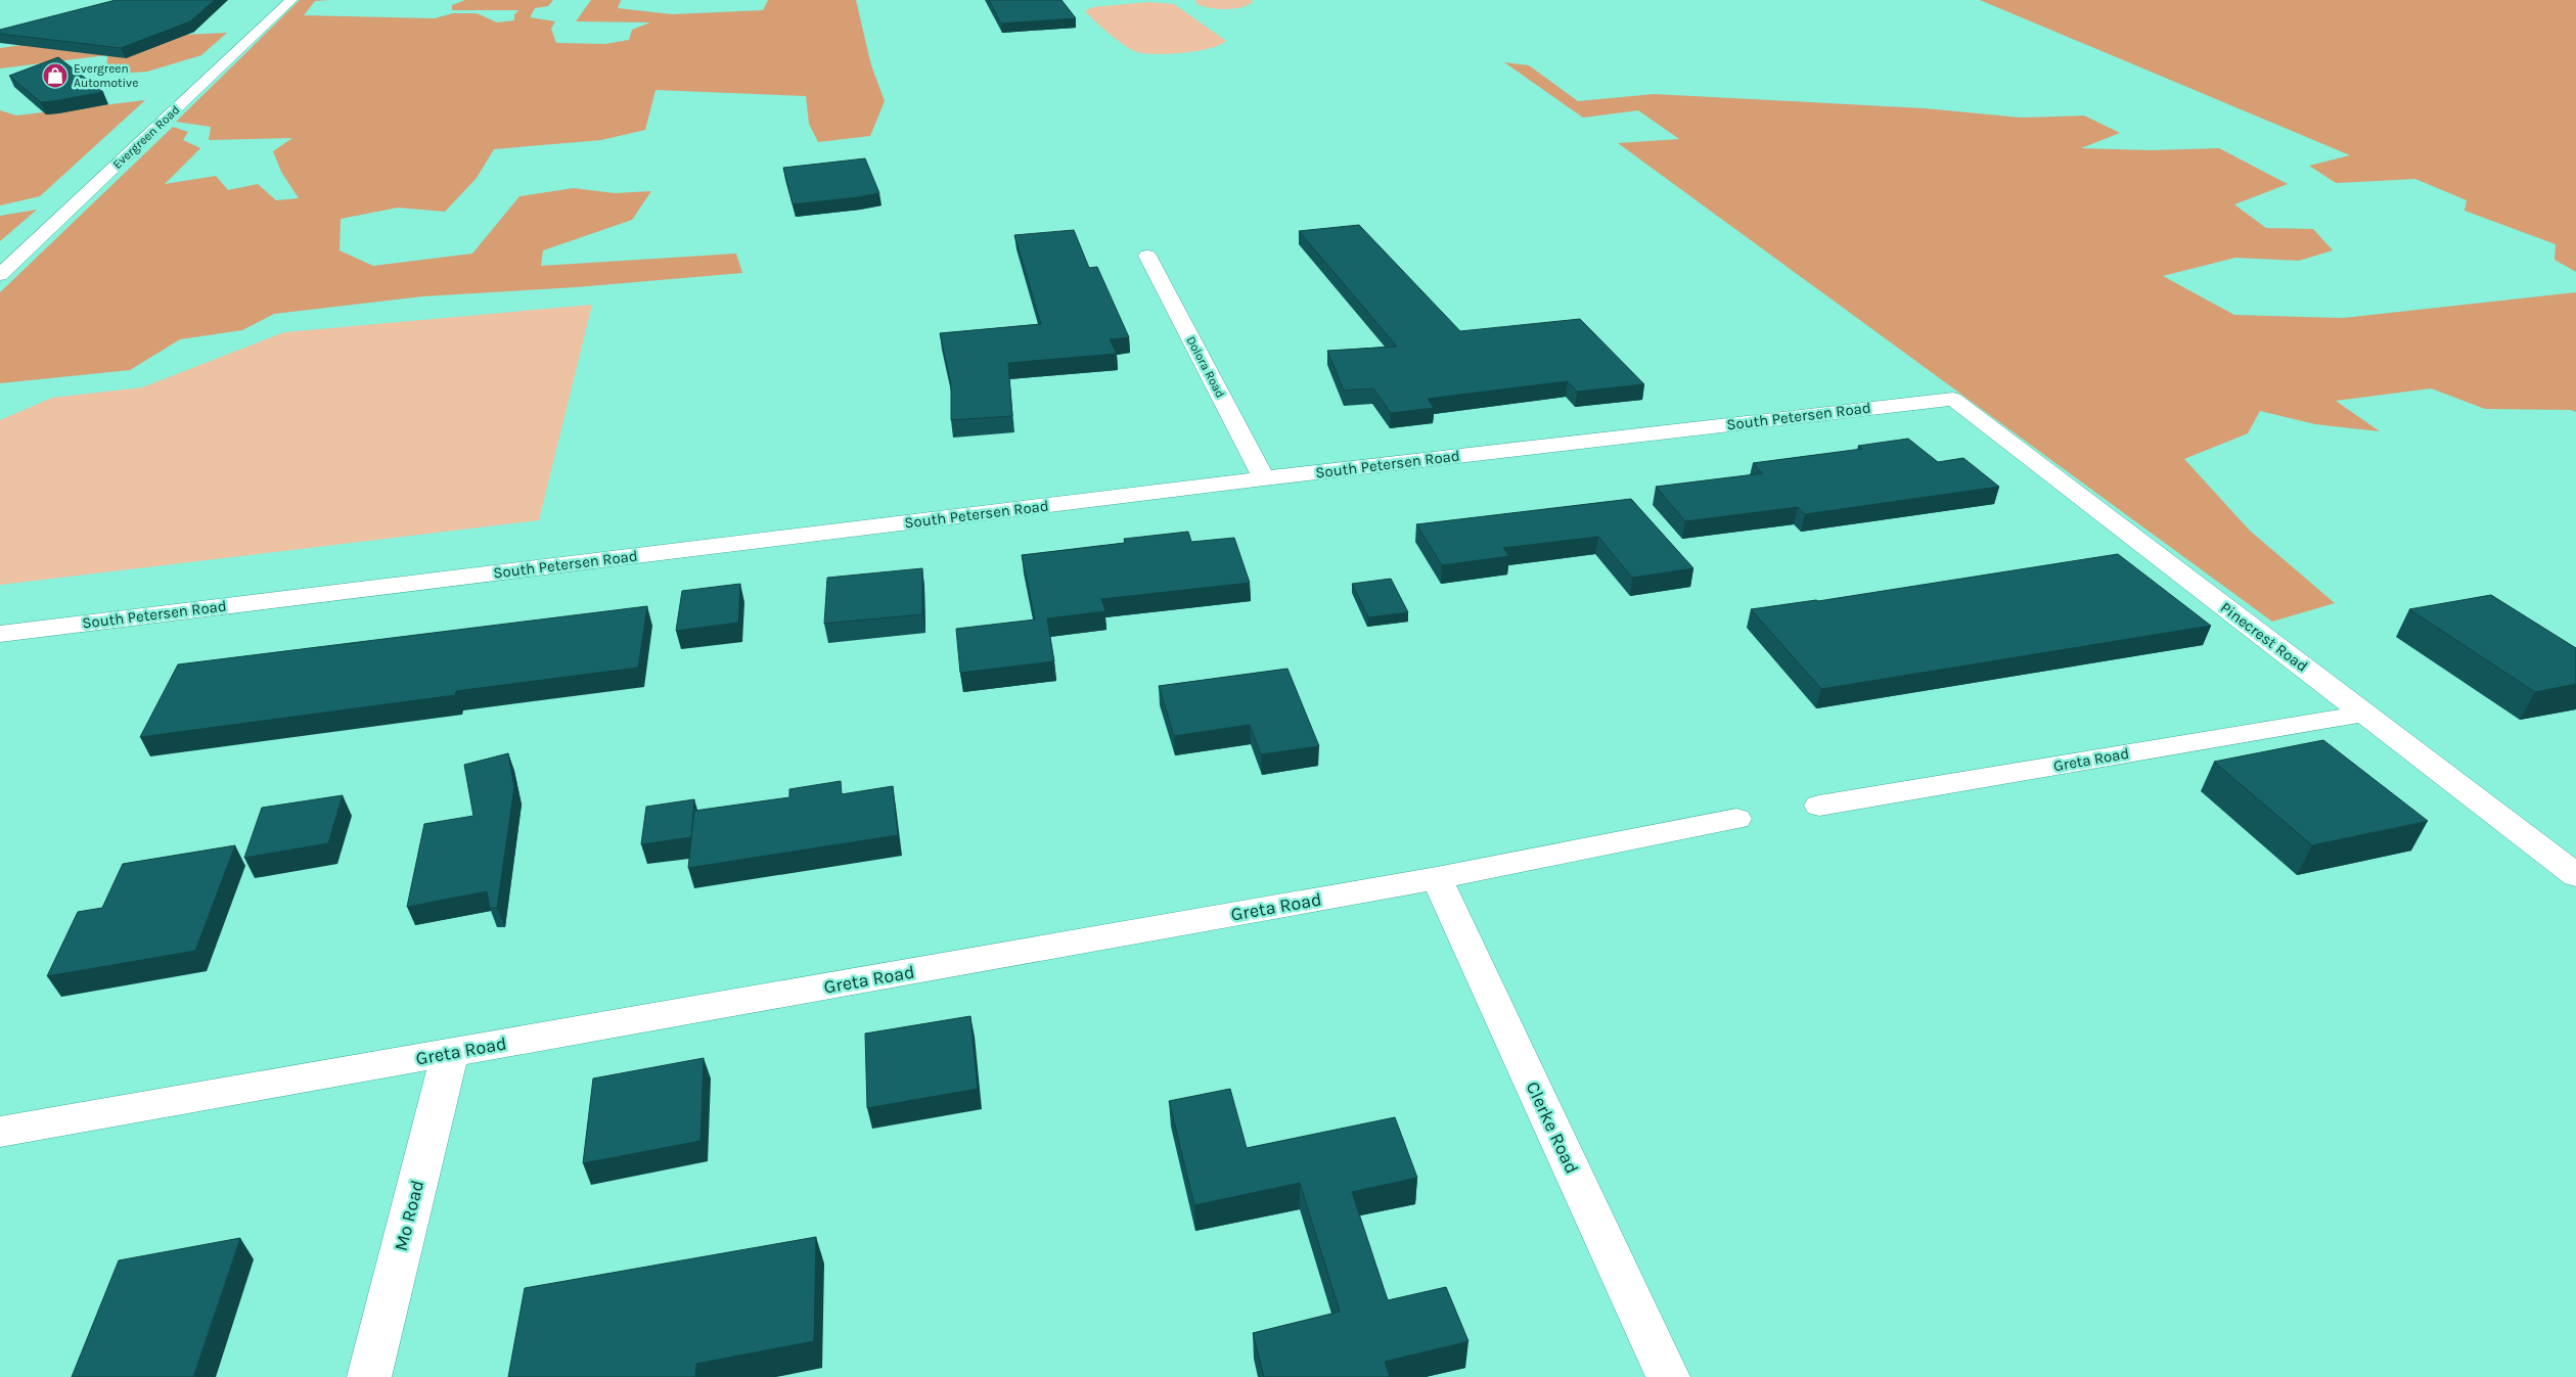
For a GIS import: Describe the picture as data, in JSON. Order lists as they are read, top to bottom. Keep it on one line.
{"streets":{"street":["Evergreen Road","Dolora Road","South Petersen Road","Pinecrest Road","Greta Road","Clerke Road","Mo Road"]},"crossings":[["Dolora Road","South Petersen Road"],["South Petersen Road","Pinecrest Road"],["Pinecrest Road","Greta Road"],["Greta Road","Clerke Road"],["Greta Road","Mo Road"]],"places":{"shop":["Evergreen Automotive"]}}
